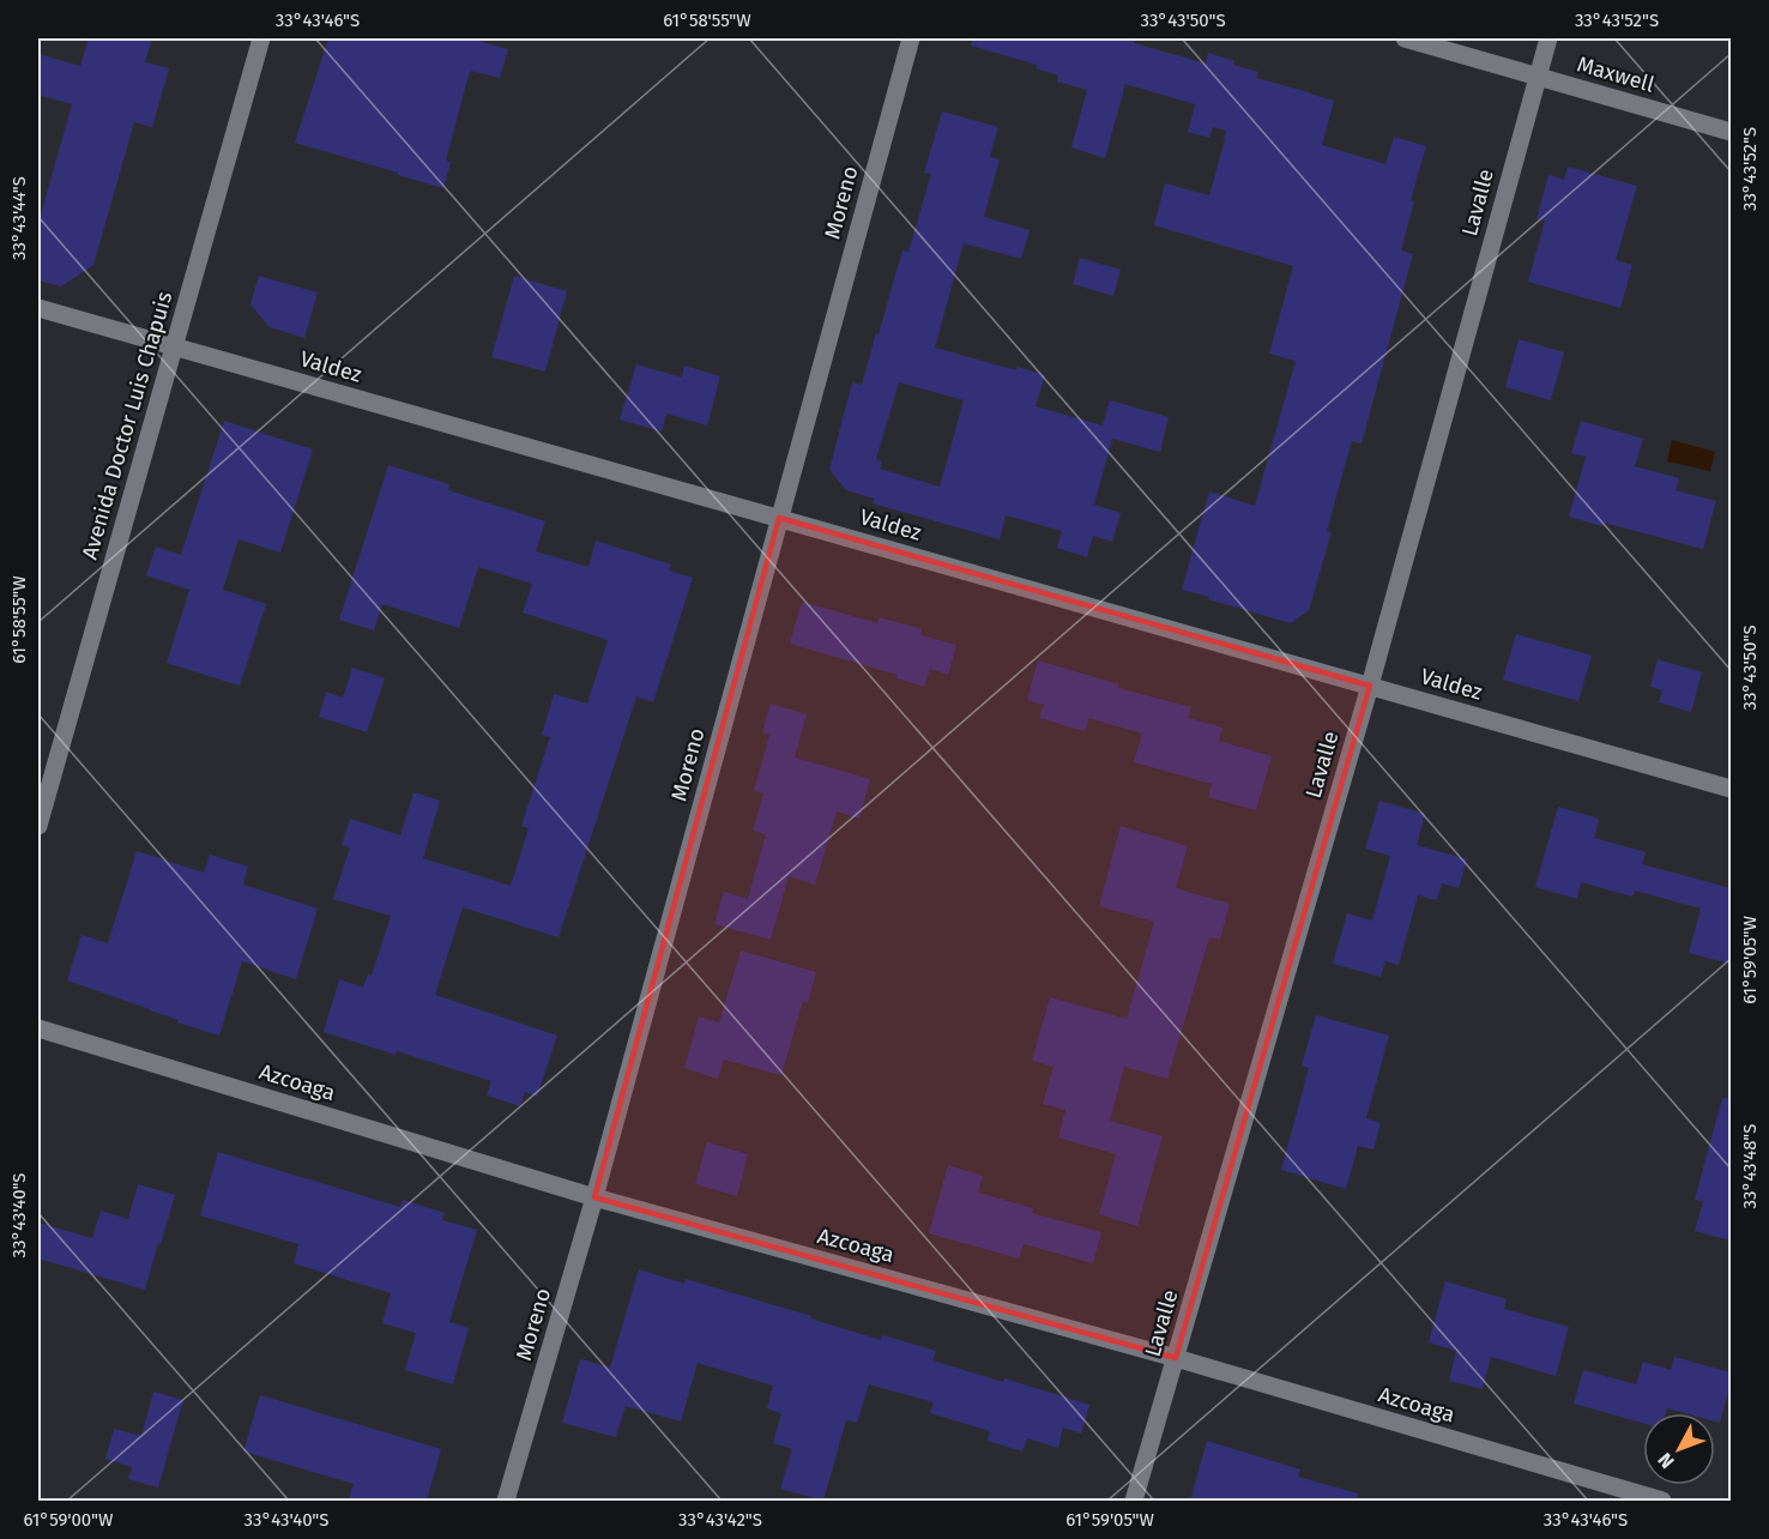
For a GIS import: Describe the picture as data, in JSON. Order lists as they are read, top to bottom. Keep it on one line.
{"streets":{"street":["Maxwell","Moreno","Lavalle","Valdez","Avenida Doctor Luis Chapuis","Azcoaga"]},"crossings":[["Maxwell","Lavalle"],["Moreno","Valdez"],["Moreno","Azcoaga"],["Lavalle","Valdez"],["Lavalle","Azcoaga"],["Valdez","Avenida Doctor Luis Chapuis"]],"north":"bottom left","coordinates":["33°43'46\"S","61°58'55\"W","33°43'50\"S","33°43'52\"S","33°43'44\"S","61°59'05\"W","33°43'48\"S","33°43'40\"S","61°59'00\"W","33°43'42\"S"]}
